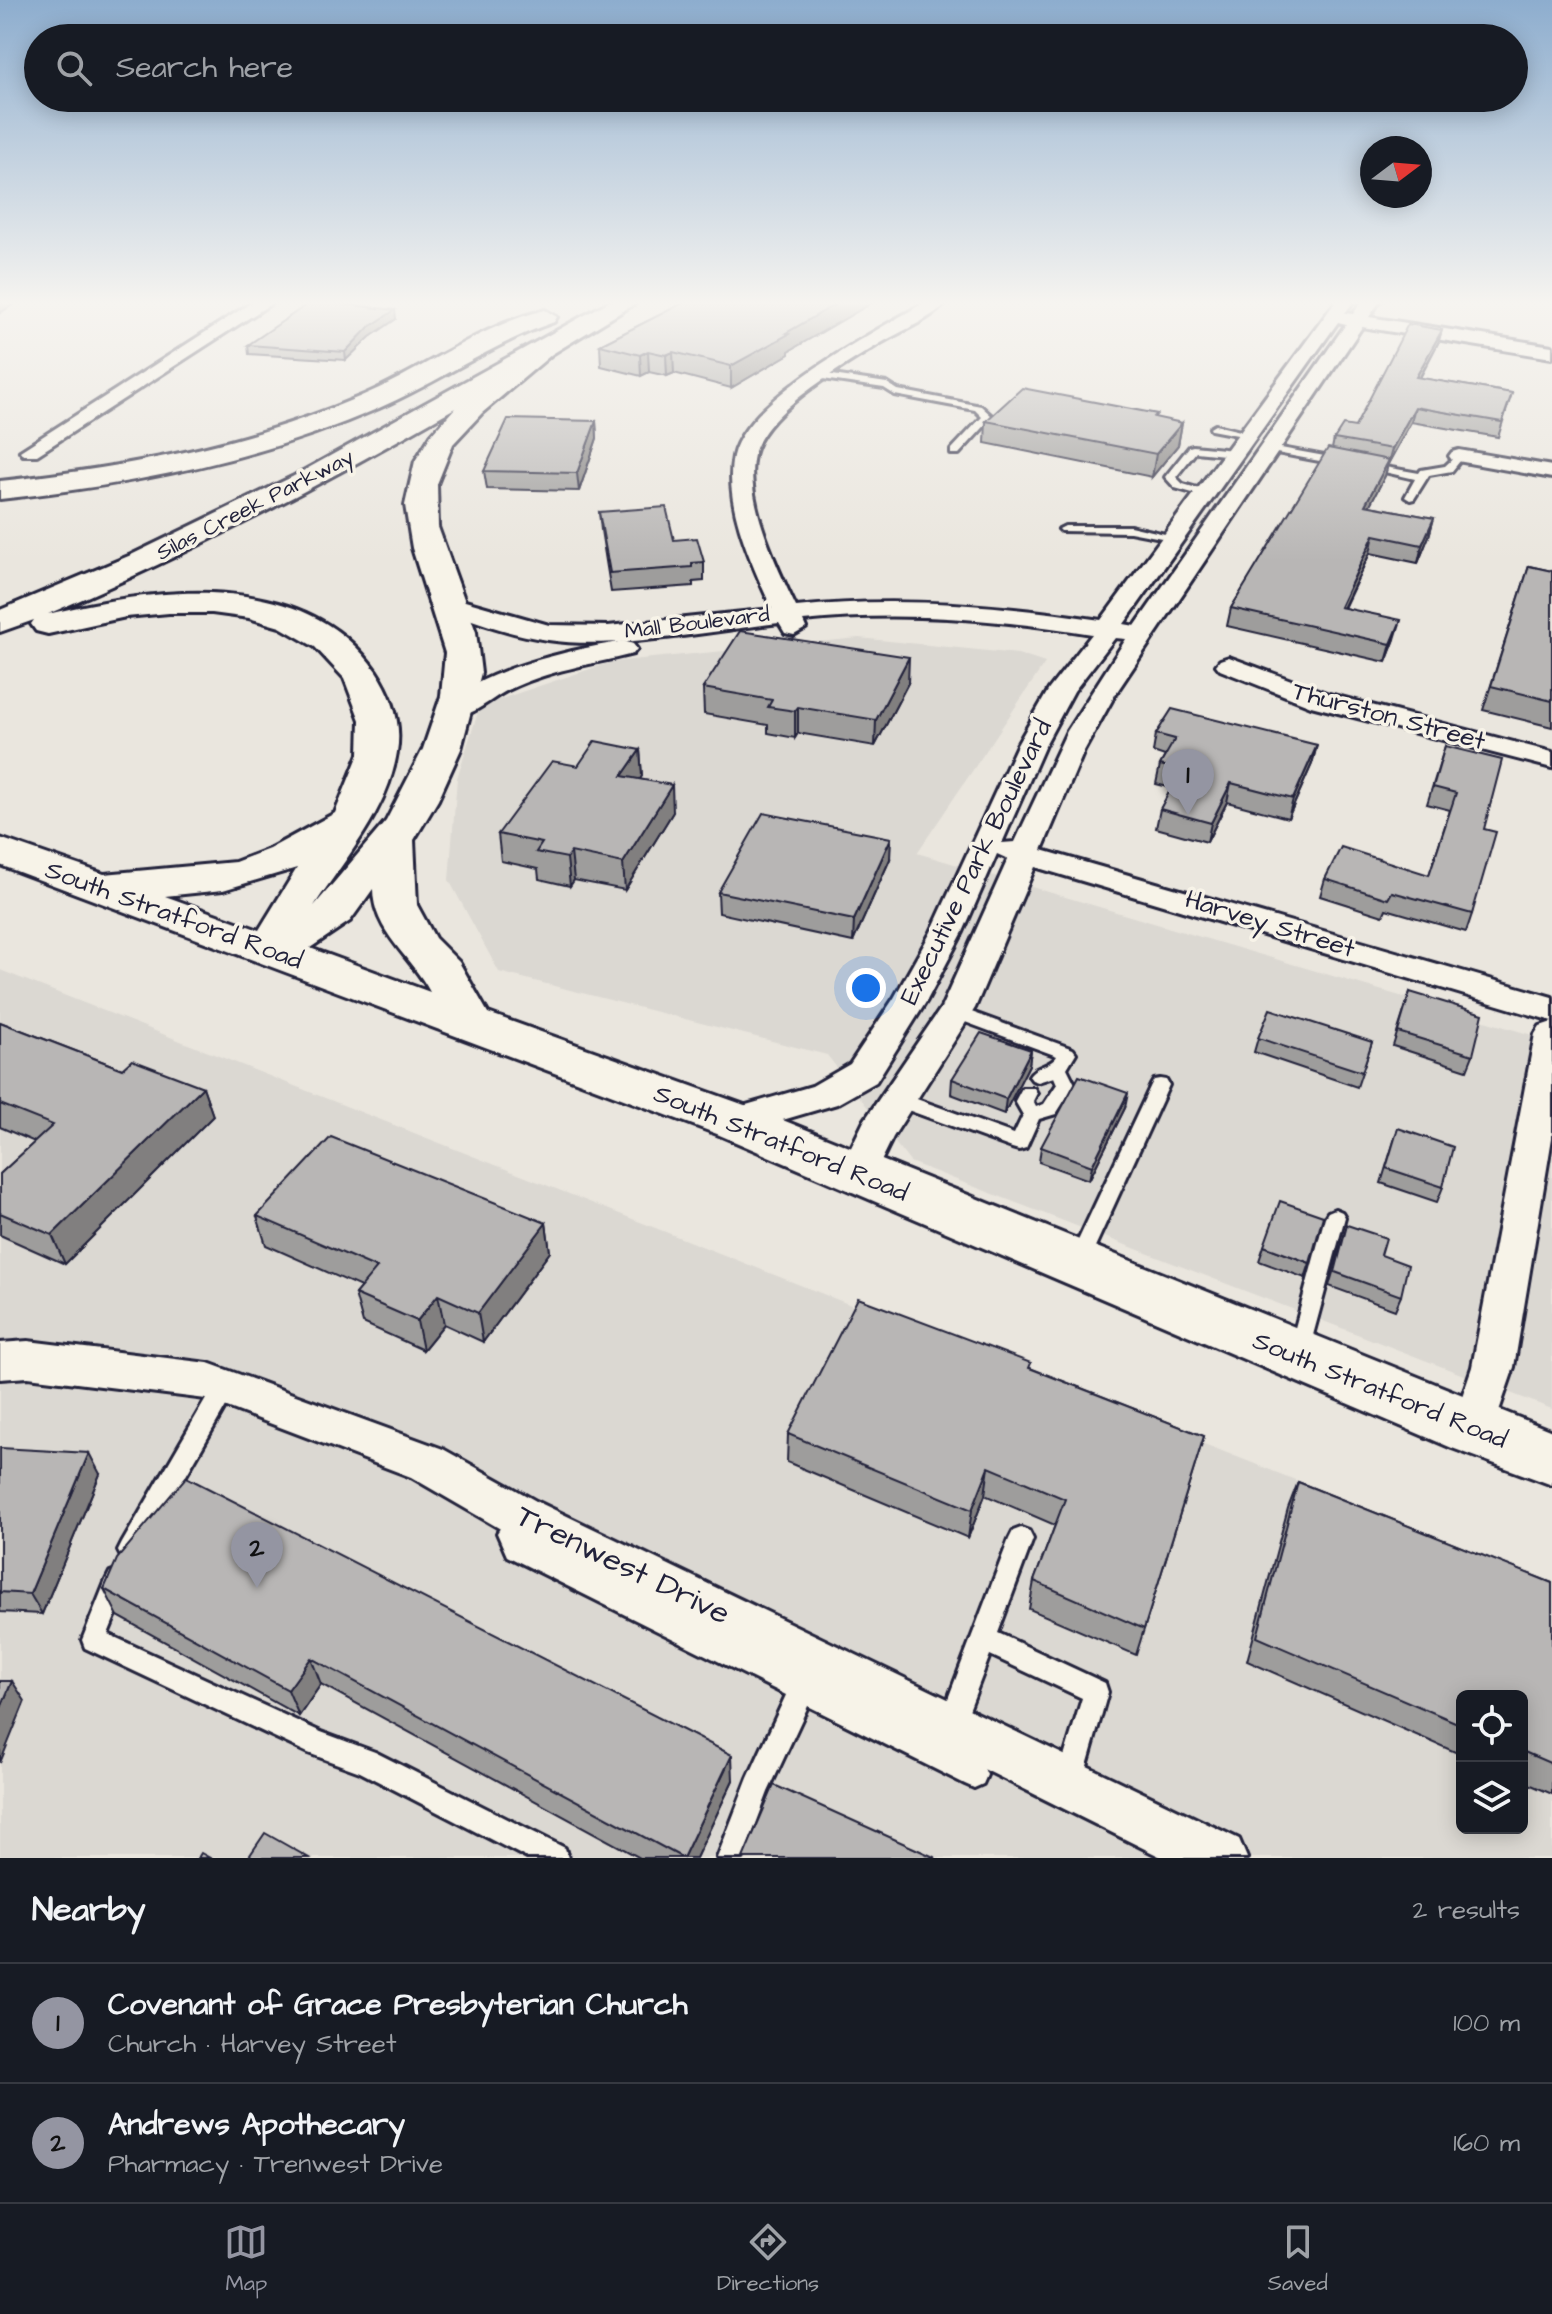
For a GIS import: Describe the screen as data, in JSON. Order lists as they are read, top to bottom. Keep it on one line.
{"streets":{"main road":["Silas Creek Parkway","South Stratford Road"],"street":["Mall Boulevard","Thurston Street","Executive Park Boulevard","Harvey Street","Trenwest Drive"]},"crossings":[["Mall Boulevard","Executive Park Boulevard"],["Executive Park Boulevard","South Stratford Road"],["Executive Park Boulevard","Harvey Street"]],"north":"right","page":{"search":"Search here","pins":["1","2"],"heading":["Nearby","2 results"],"list":[{"mark":"1","name":"Covenant of Grace Presbyterian Church","note":"Church · Harvey Street","value":"100 m"},{"mark":"2","name":"Andrews Apothecary","note":"Pharmacy · Trenwest Drive","value":"160 m"}],"nav":["Map","Directions","Saved"]}}
